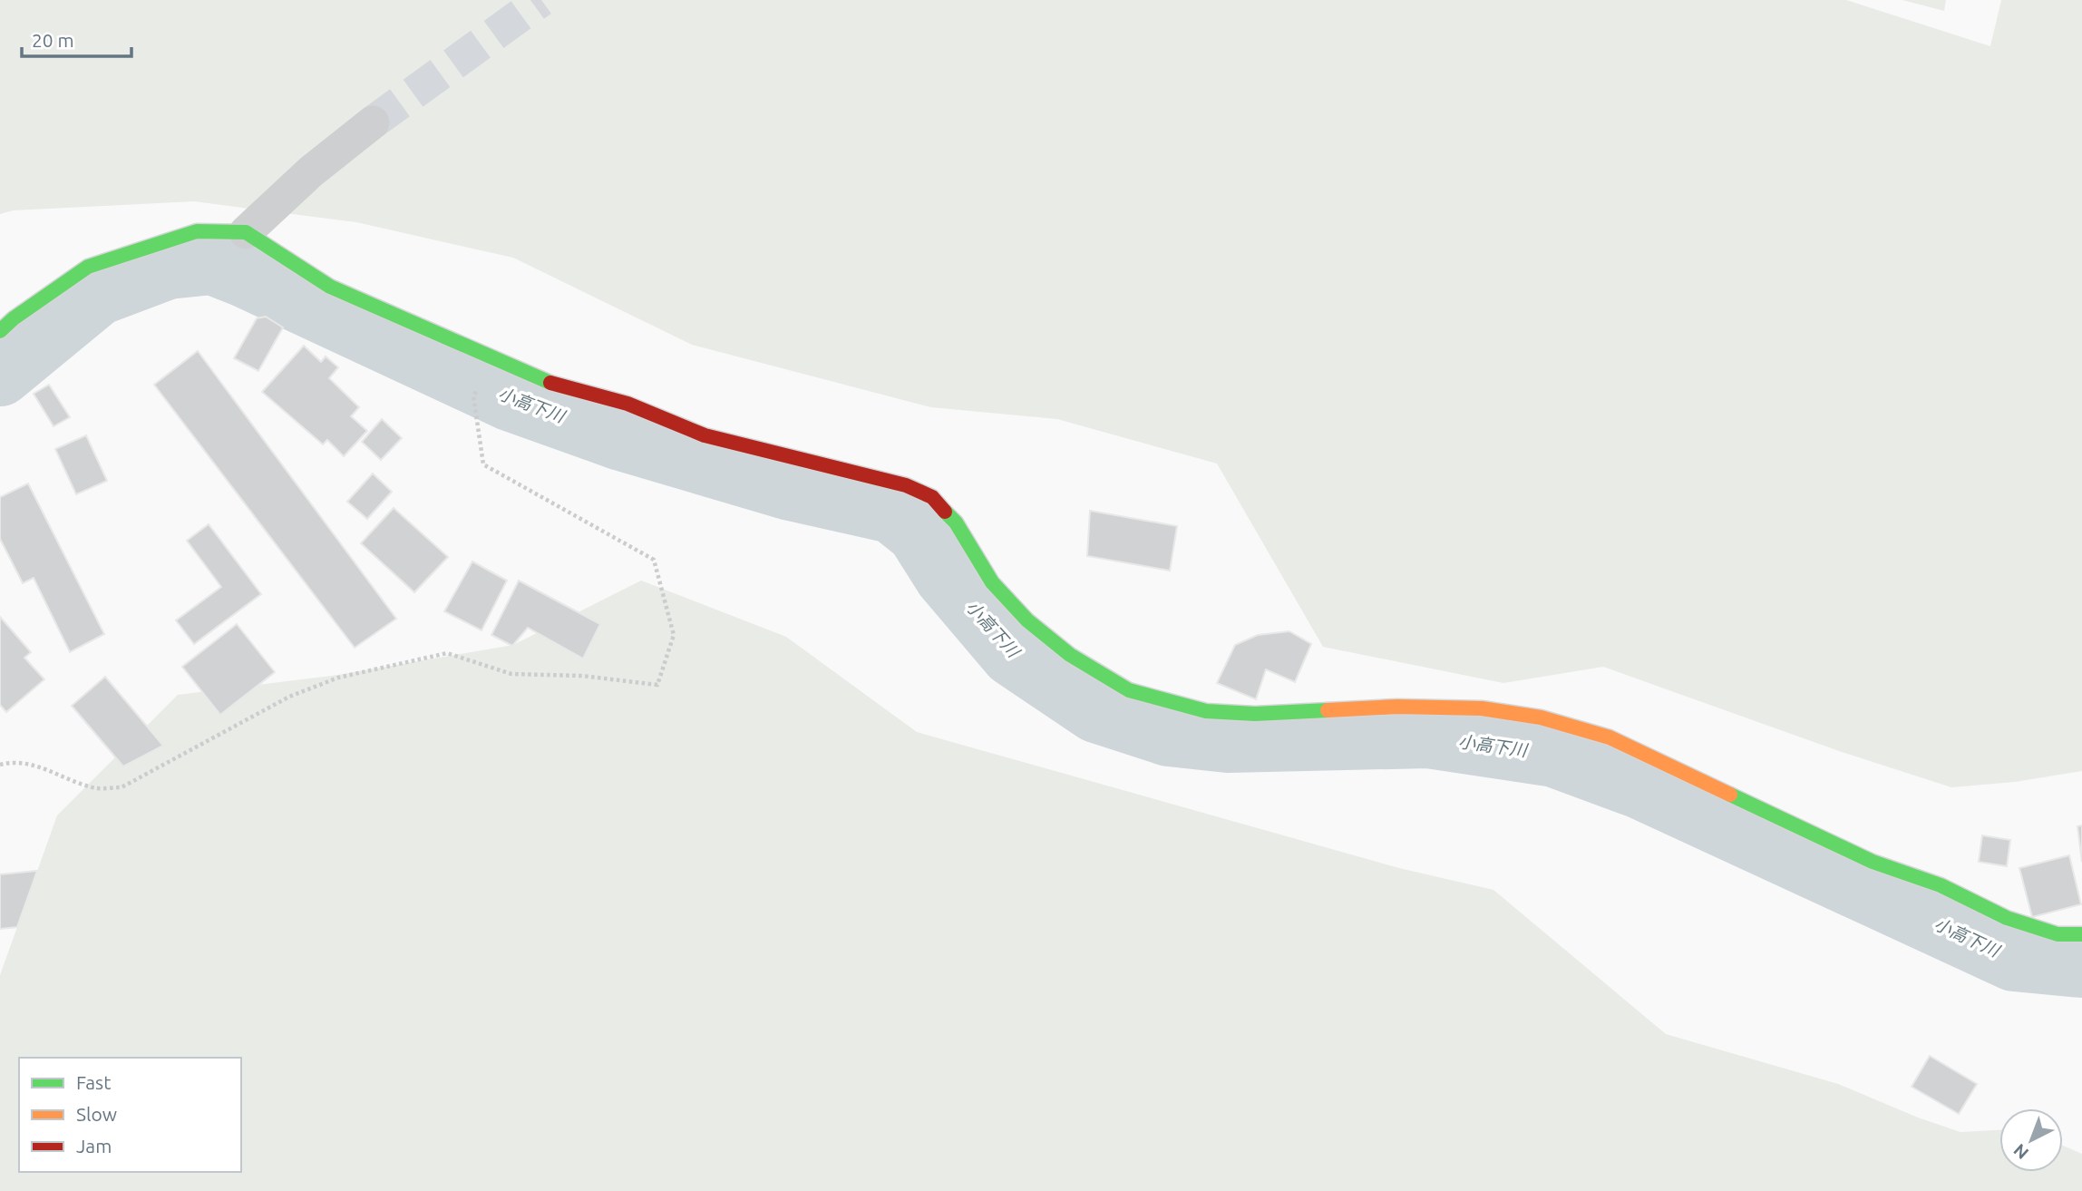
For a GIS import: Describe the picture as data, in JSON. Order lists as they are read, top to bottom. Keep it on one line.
{"water":["小高下川"],"legend":["Fast","Slow","Jam"],"scale_bar":"20 m","north":"bottom left"}
